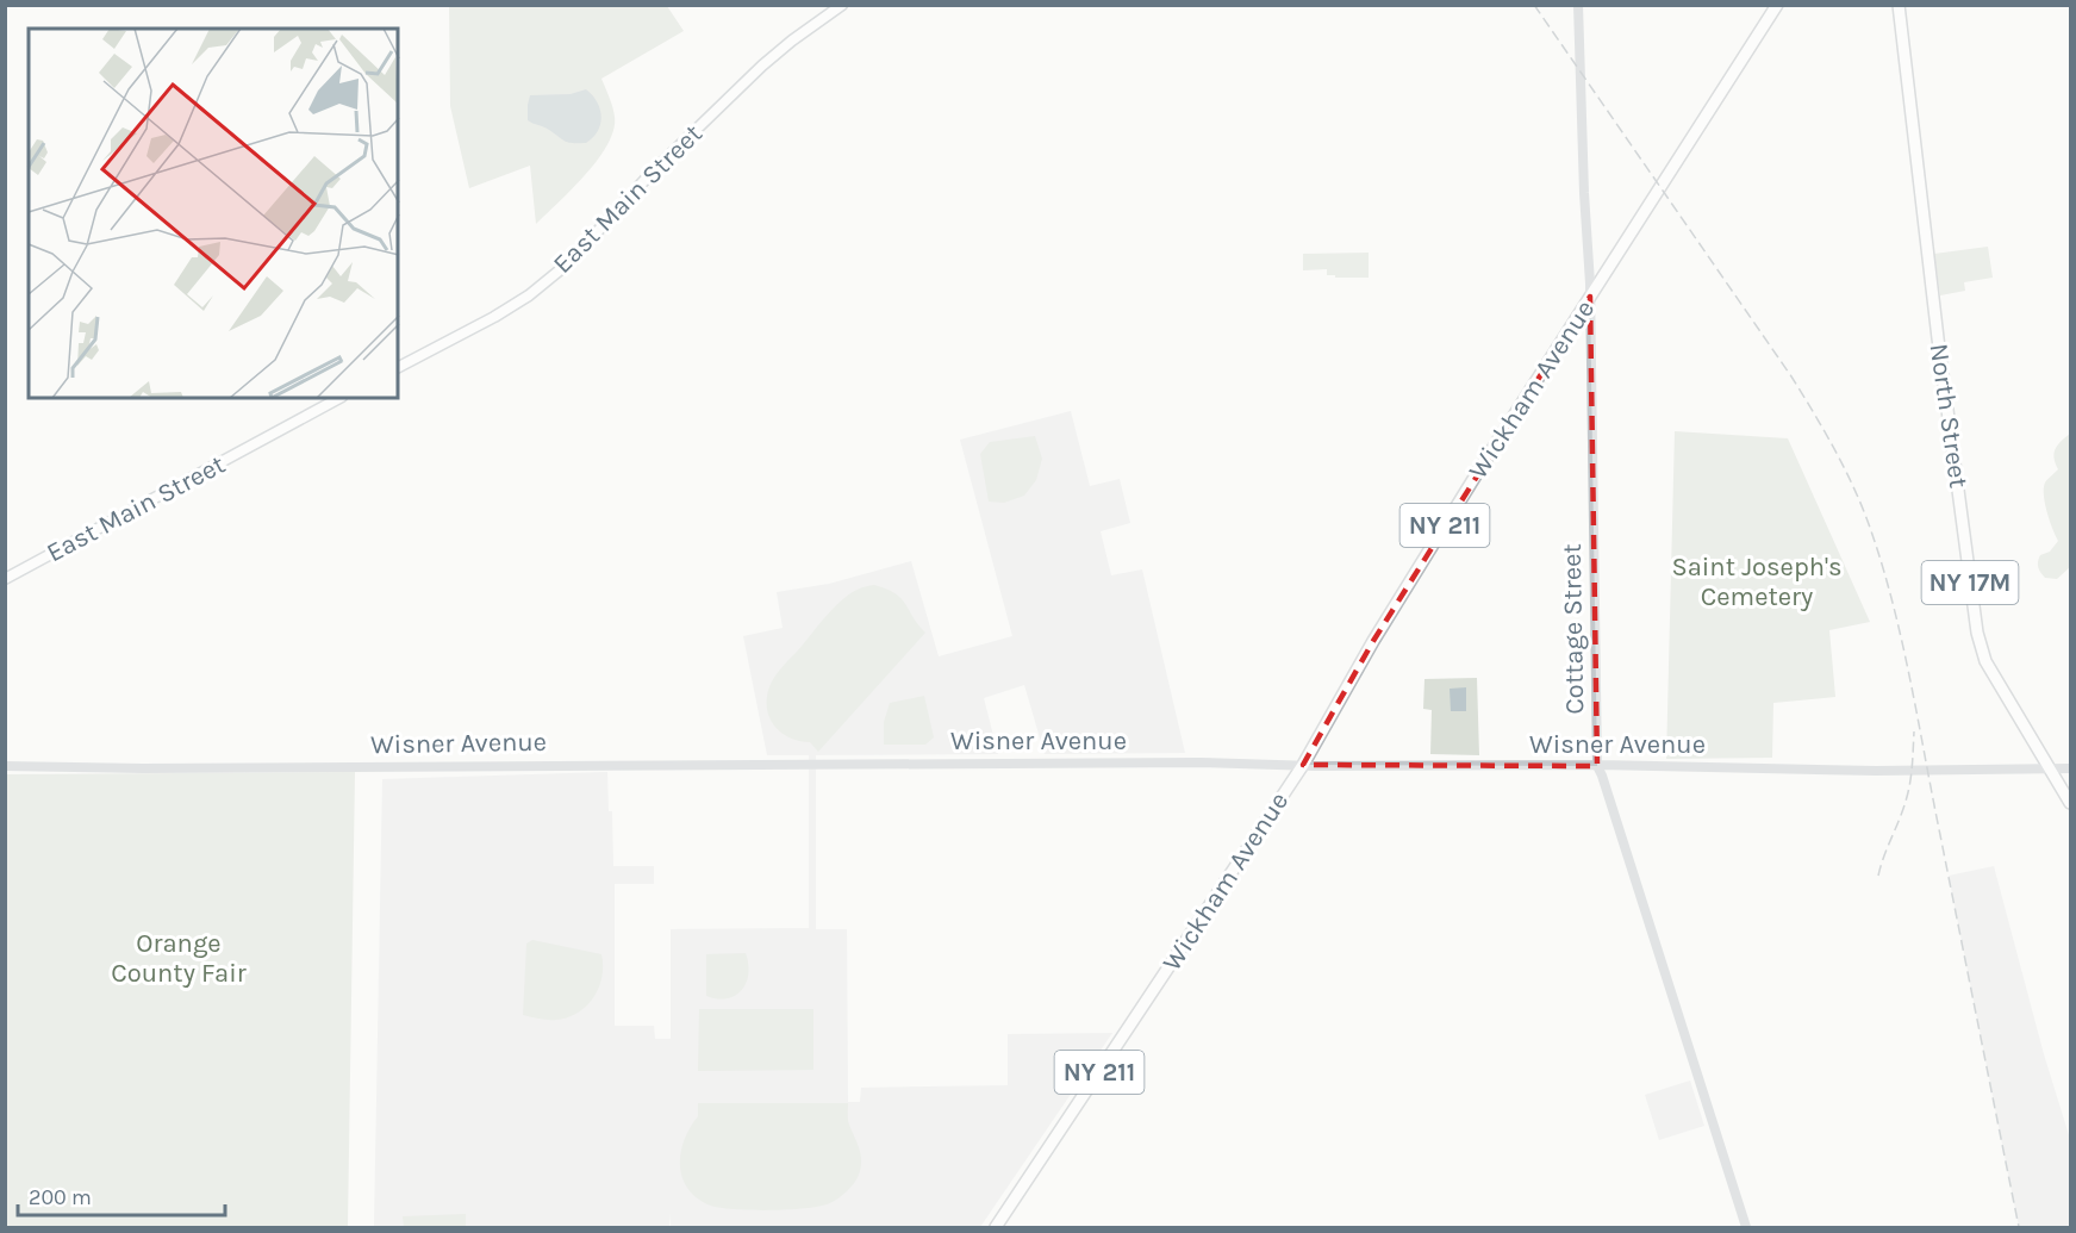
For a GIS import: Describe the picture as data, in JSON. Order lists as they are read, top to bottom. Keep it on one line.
{"streets":{"main road":["East Main Street","Wickham Avenue","North Street","NY 211","NY 17M"],"street":["Cottage Street","Wisner Avenue"]},"crossings":[["Wickham Avenue","Cottage Street"],["Wickham Avenue","Wisner Avenue"],["North Street","Wisner Avenue"],["Cottage Street","Wisner Avenue"]],"parks":["Saint Joseph's Cemetery","Orange County Fair"],"scale_bar":"200 m"}
